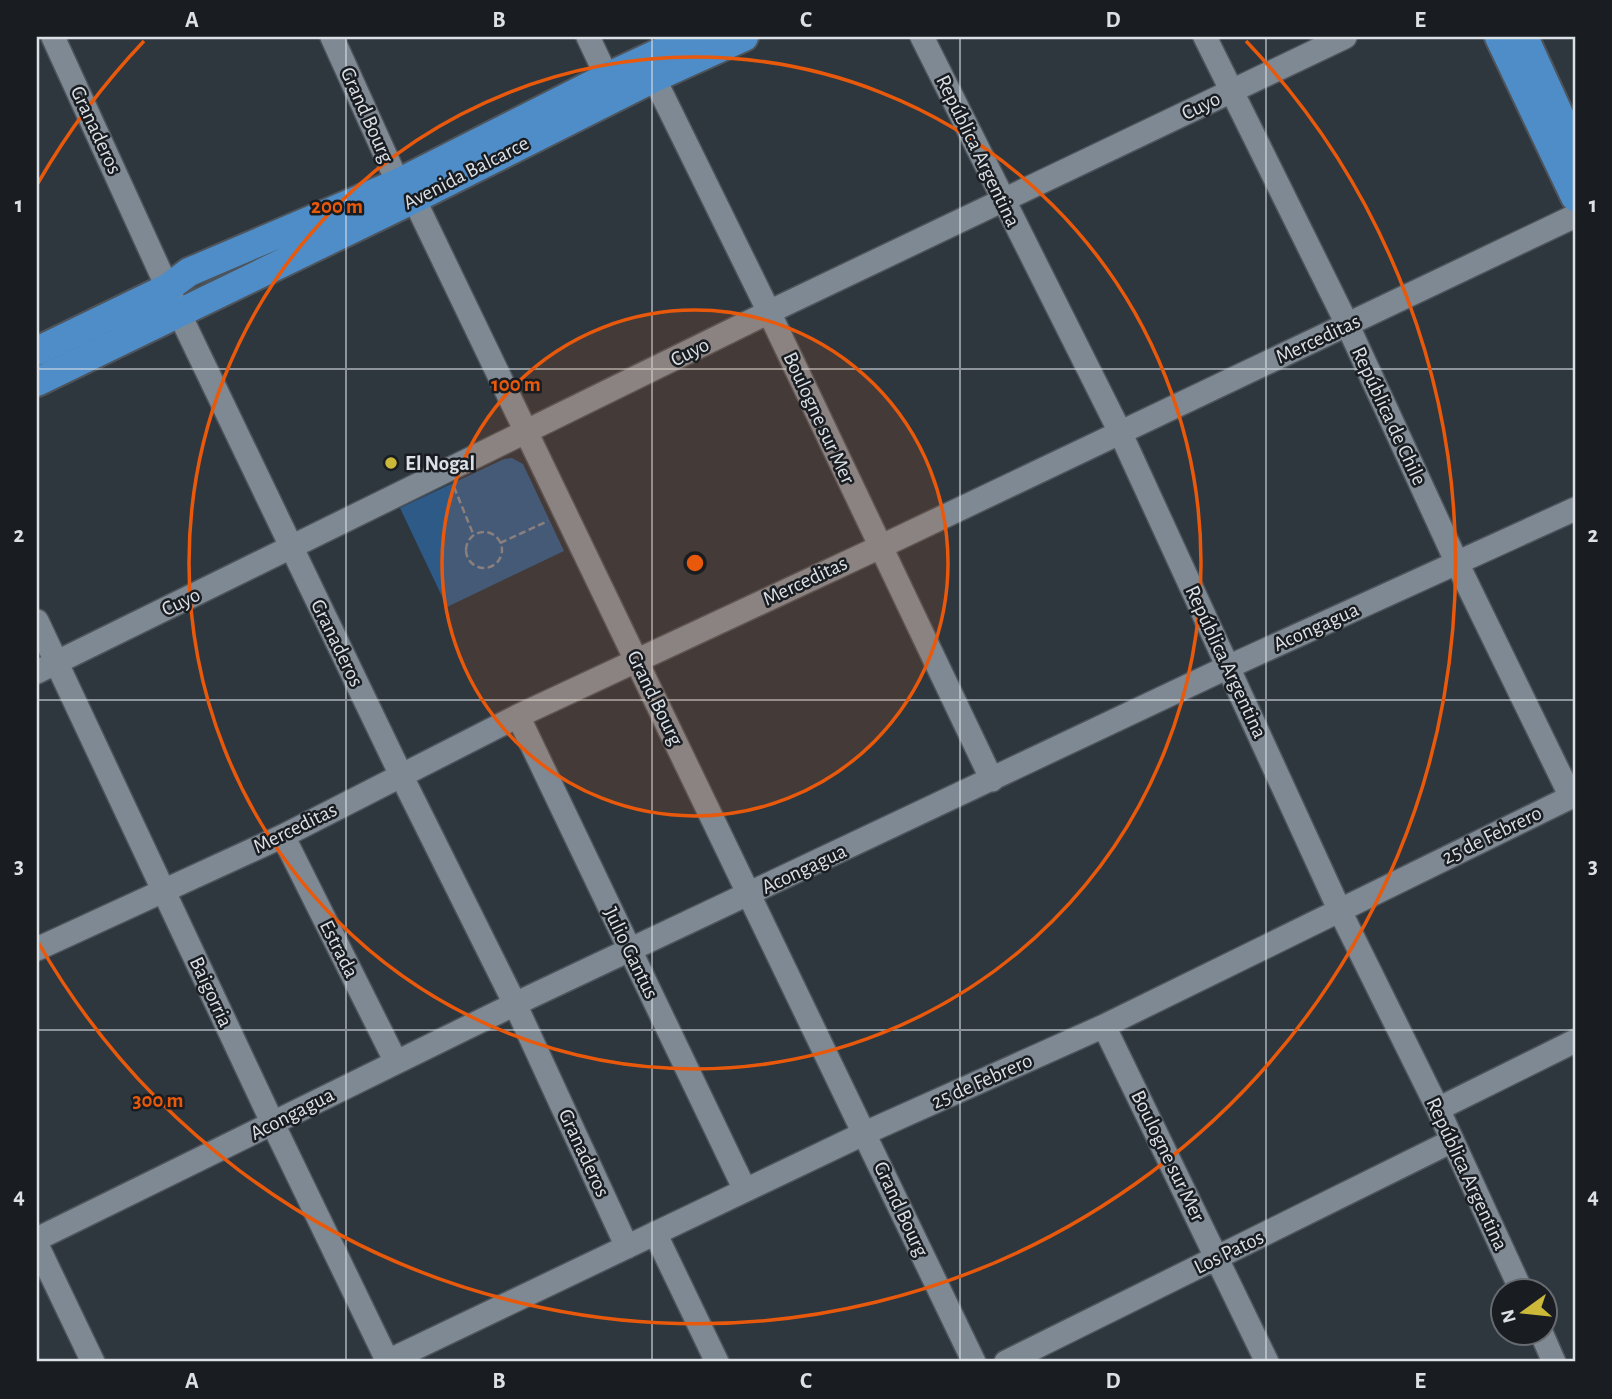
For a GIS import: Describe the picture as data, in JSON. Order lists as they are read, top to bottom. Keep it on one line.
{"streets":{"main road":["Avenida Balcarce"],"street":["Cuyo","Grand Bourg","Granaderos","República Argentina","Merceditas","República de Chile","Boulogne sur Mer","Acongagua","25 de Febrero","Estrada","Julio Gantus","Baigorria","Los Patos"]},"crossings":[["Cuyo","Grand Bourg"],["Cuyo","Granaderos"],["Cuyo","República Argentina"],["Cuyo","República de Chile"],["Cuyo","Boulogne sur Mer"],["Cuyo","Baigorria"],["Grand Bourg","Avenida Balcarce"],["Grand Bourg","Merceditas"],["Grand Bourg","Acongagua"],["Grand Bourg","25 de Febrero"],["Granaderos","Avenida Balcarce"],["Granaderos","Merceditas"],["Granaderos","Acongagua"],["Granaderos","25 de Febrero"],["República Argentina","Merceditas"],["República Argentina","Acongagua"],["República Argentina","25 de Febrero"],["República Argentina","Los Patos"],["Avenida Balcarce","Boulogne sur Mer"],["Merceditas","República de Chile"],["Merceditas","Boulogne sur Mer"],["Merceditas","Estrada"],["Merceditas","Julio Gantus"],["Merceditas","Baigorria"],["República de Chile","Acongagua"],["República de Chile","25 de Febrero"],["Boulogne sur Mer","Acongagua"],["Boulogne sur Mer","25 de Febrero"],["Boulogne sur Mer","Los Patos"],["Acongagua","Estrada"],["Acongagua","Julio Gantus"],["Acongagua","Baigorria"],["25 de Febrero","Julio Gantus"],["25 de Febrero","Baigorria"]],"places":["El Nogal"],"north":"left","grid":{"columns":["A","B","C","D","E"],"rows":["1","2","3","4"]},"rings":["200 m","100 m","300 m"]}
